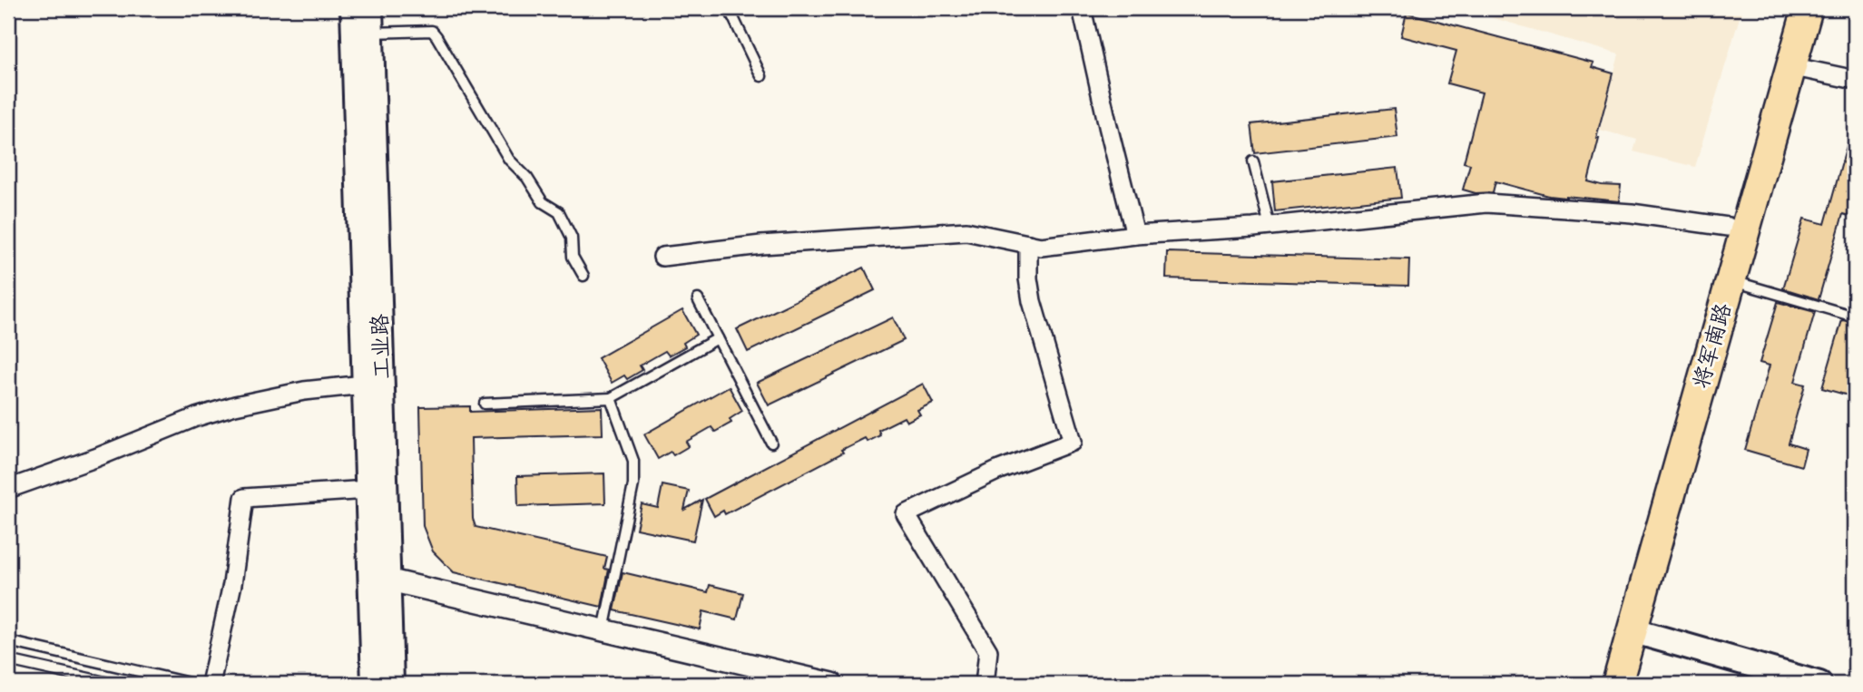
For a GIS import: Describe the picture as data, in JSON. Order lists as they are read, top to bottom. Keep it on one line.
{"streets":{"highway":["将军南路"],"main road":["工业路"]}}
